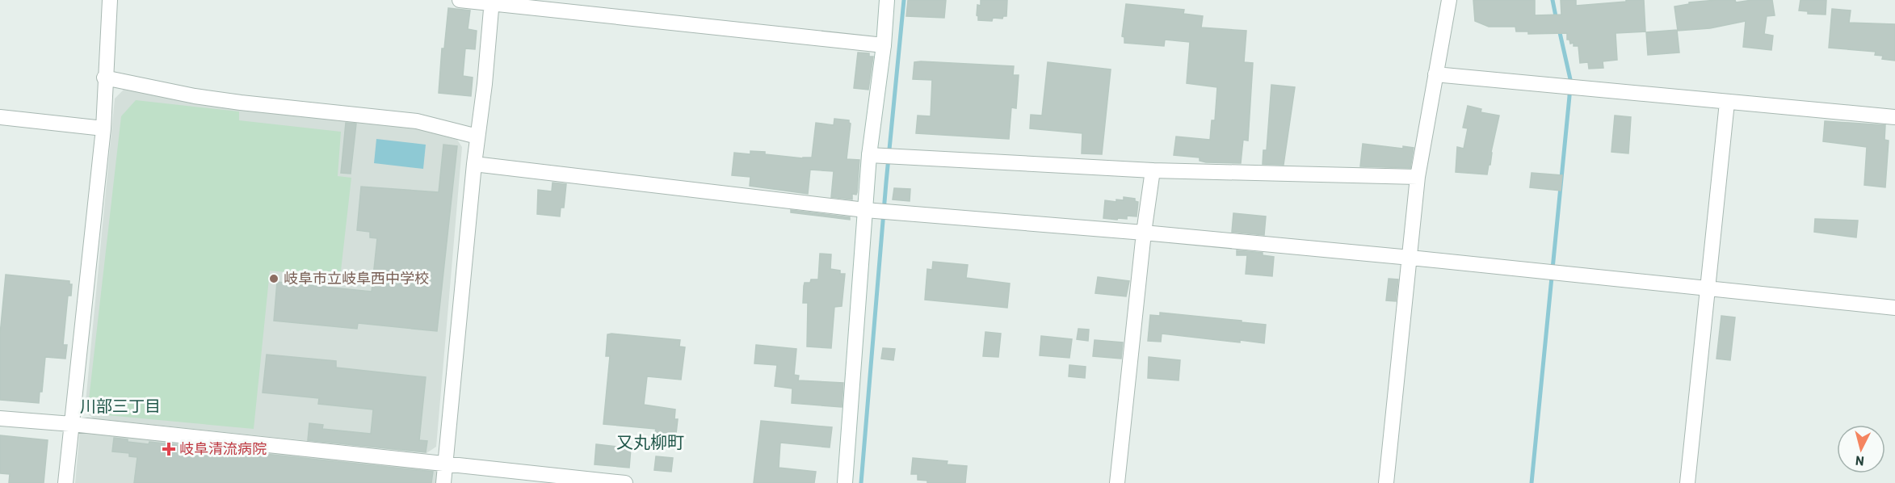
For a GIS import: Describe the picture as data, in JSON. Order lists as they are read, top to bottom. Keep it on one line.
{"districts":["川部三丁目","又丸柳町"],"places":{"other":["岐阜市立岐阜西中学校"],"health":["岐阜清流病院"]},"north":"bottom"}
